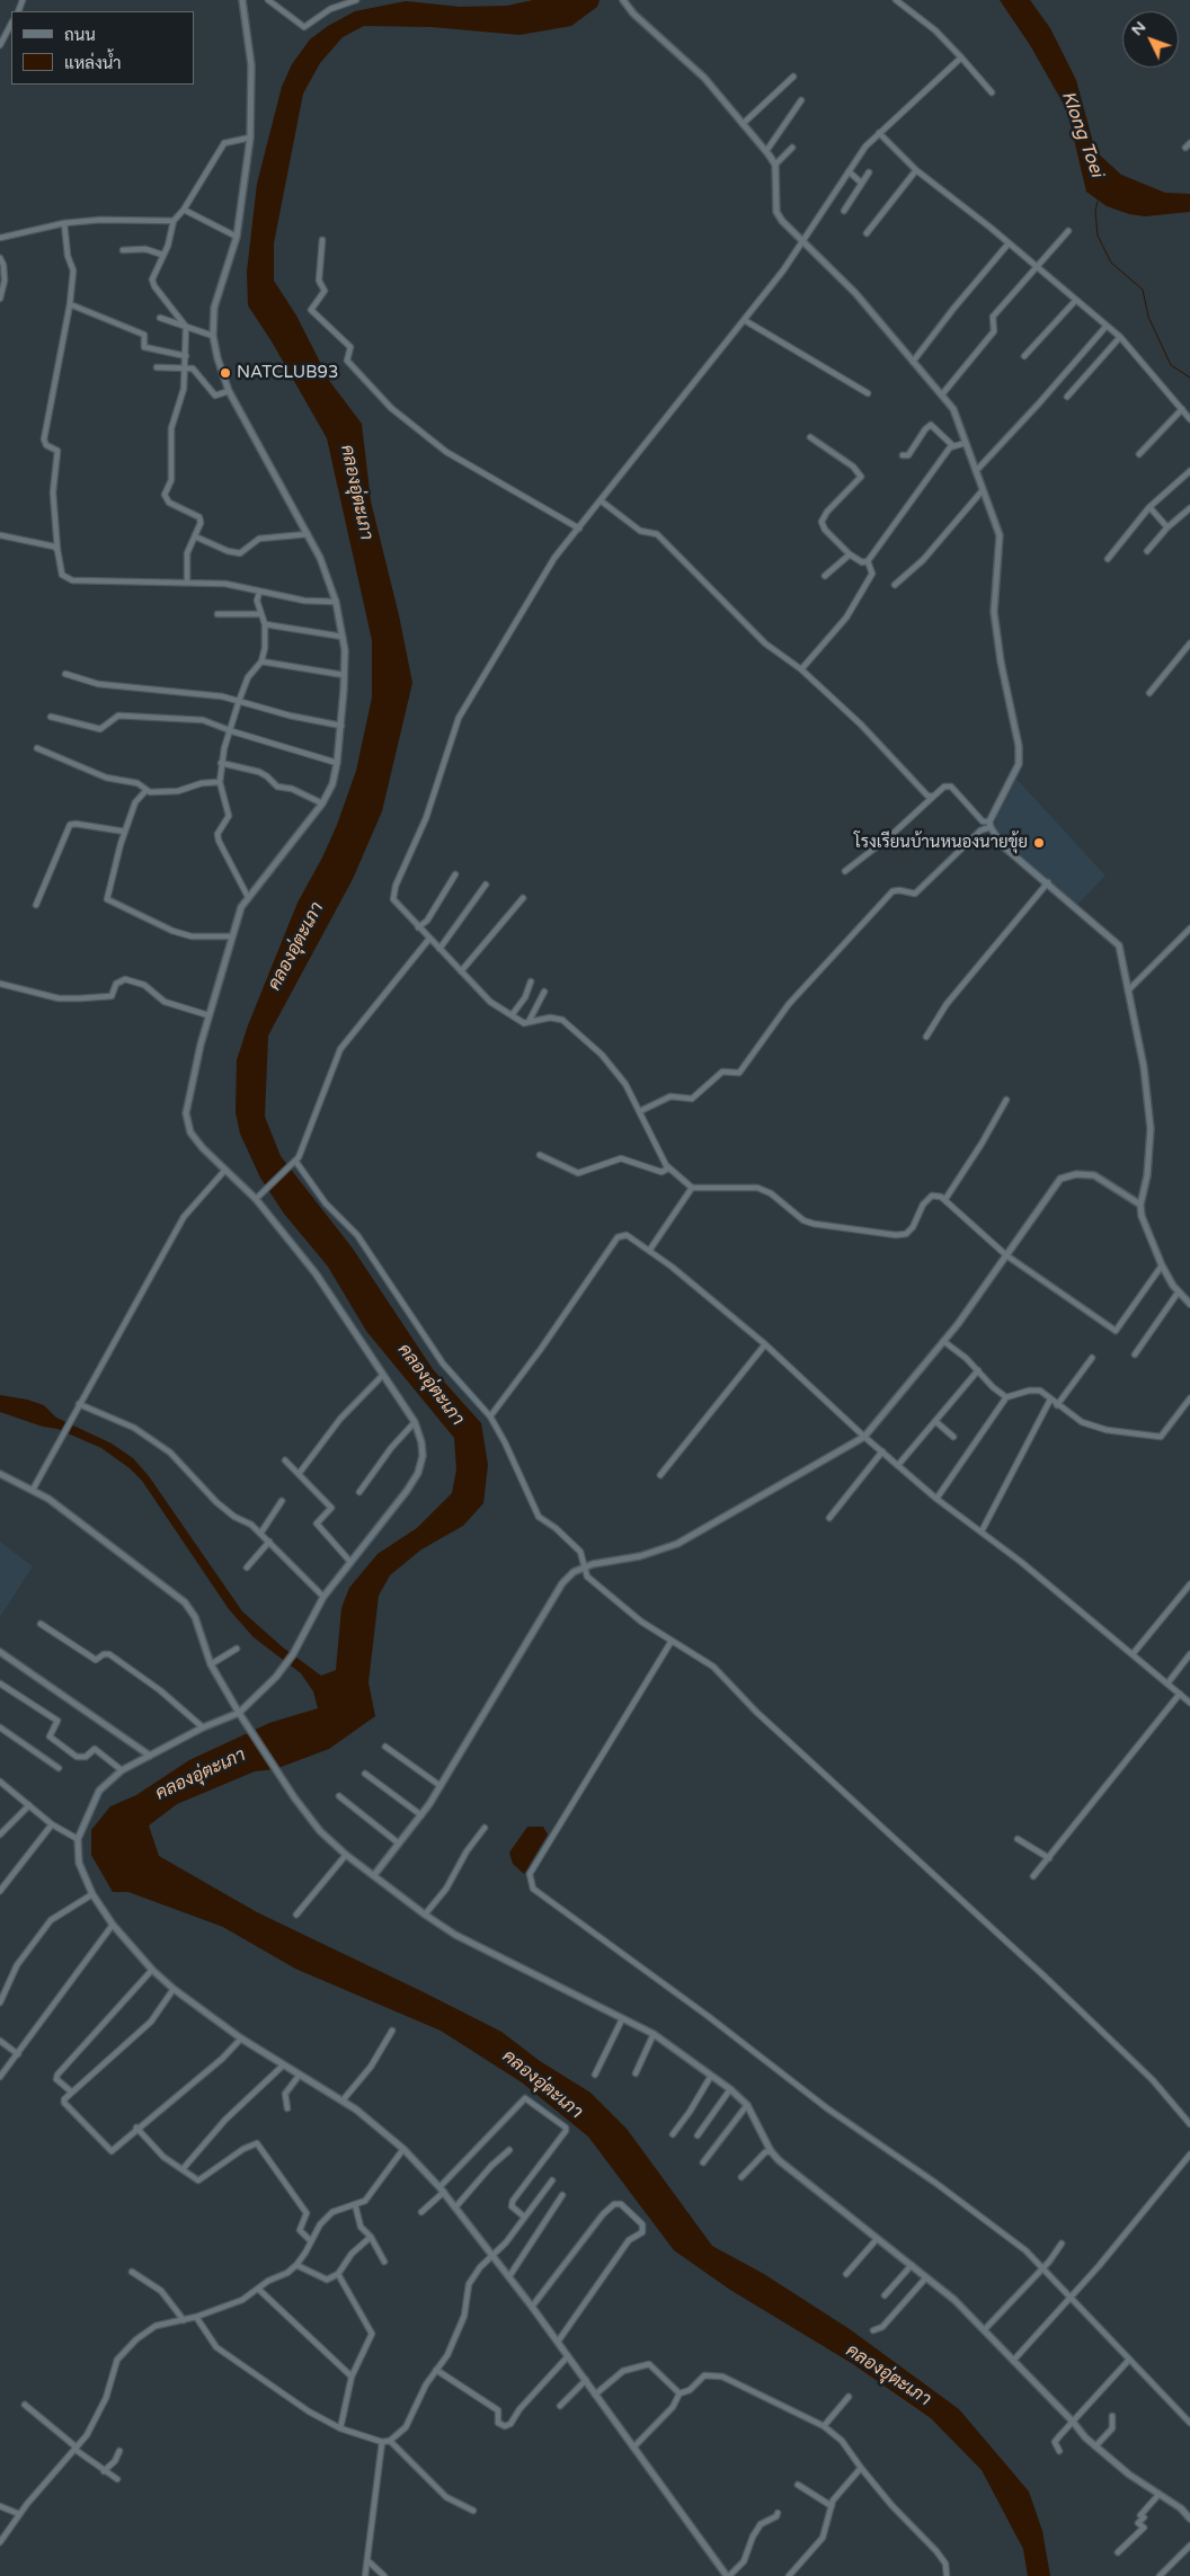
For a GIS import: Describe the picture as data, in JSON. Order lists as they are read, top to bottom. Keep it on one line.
{"water":["Klong Toei","คลองอุ่ตะเภา"],"places":["NATCLUB93","โรงเรียนบ้านหนองนายขุ้ย"],"legend":["ถนน","แหล่งน้ำ"],"north":"top left"}
